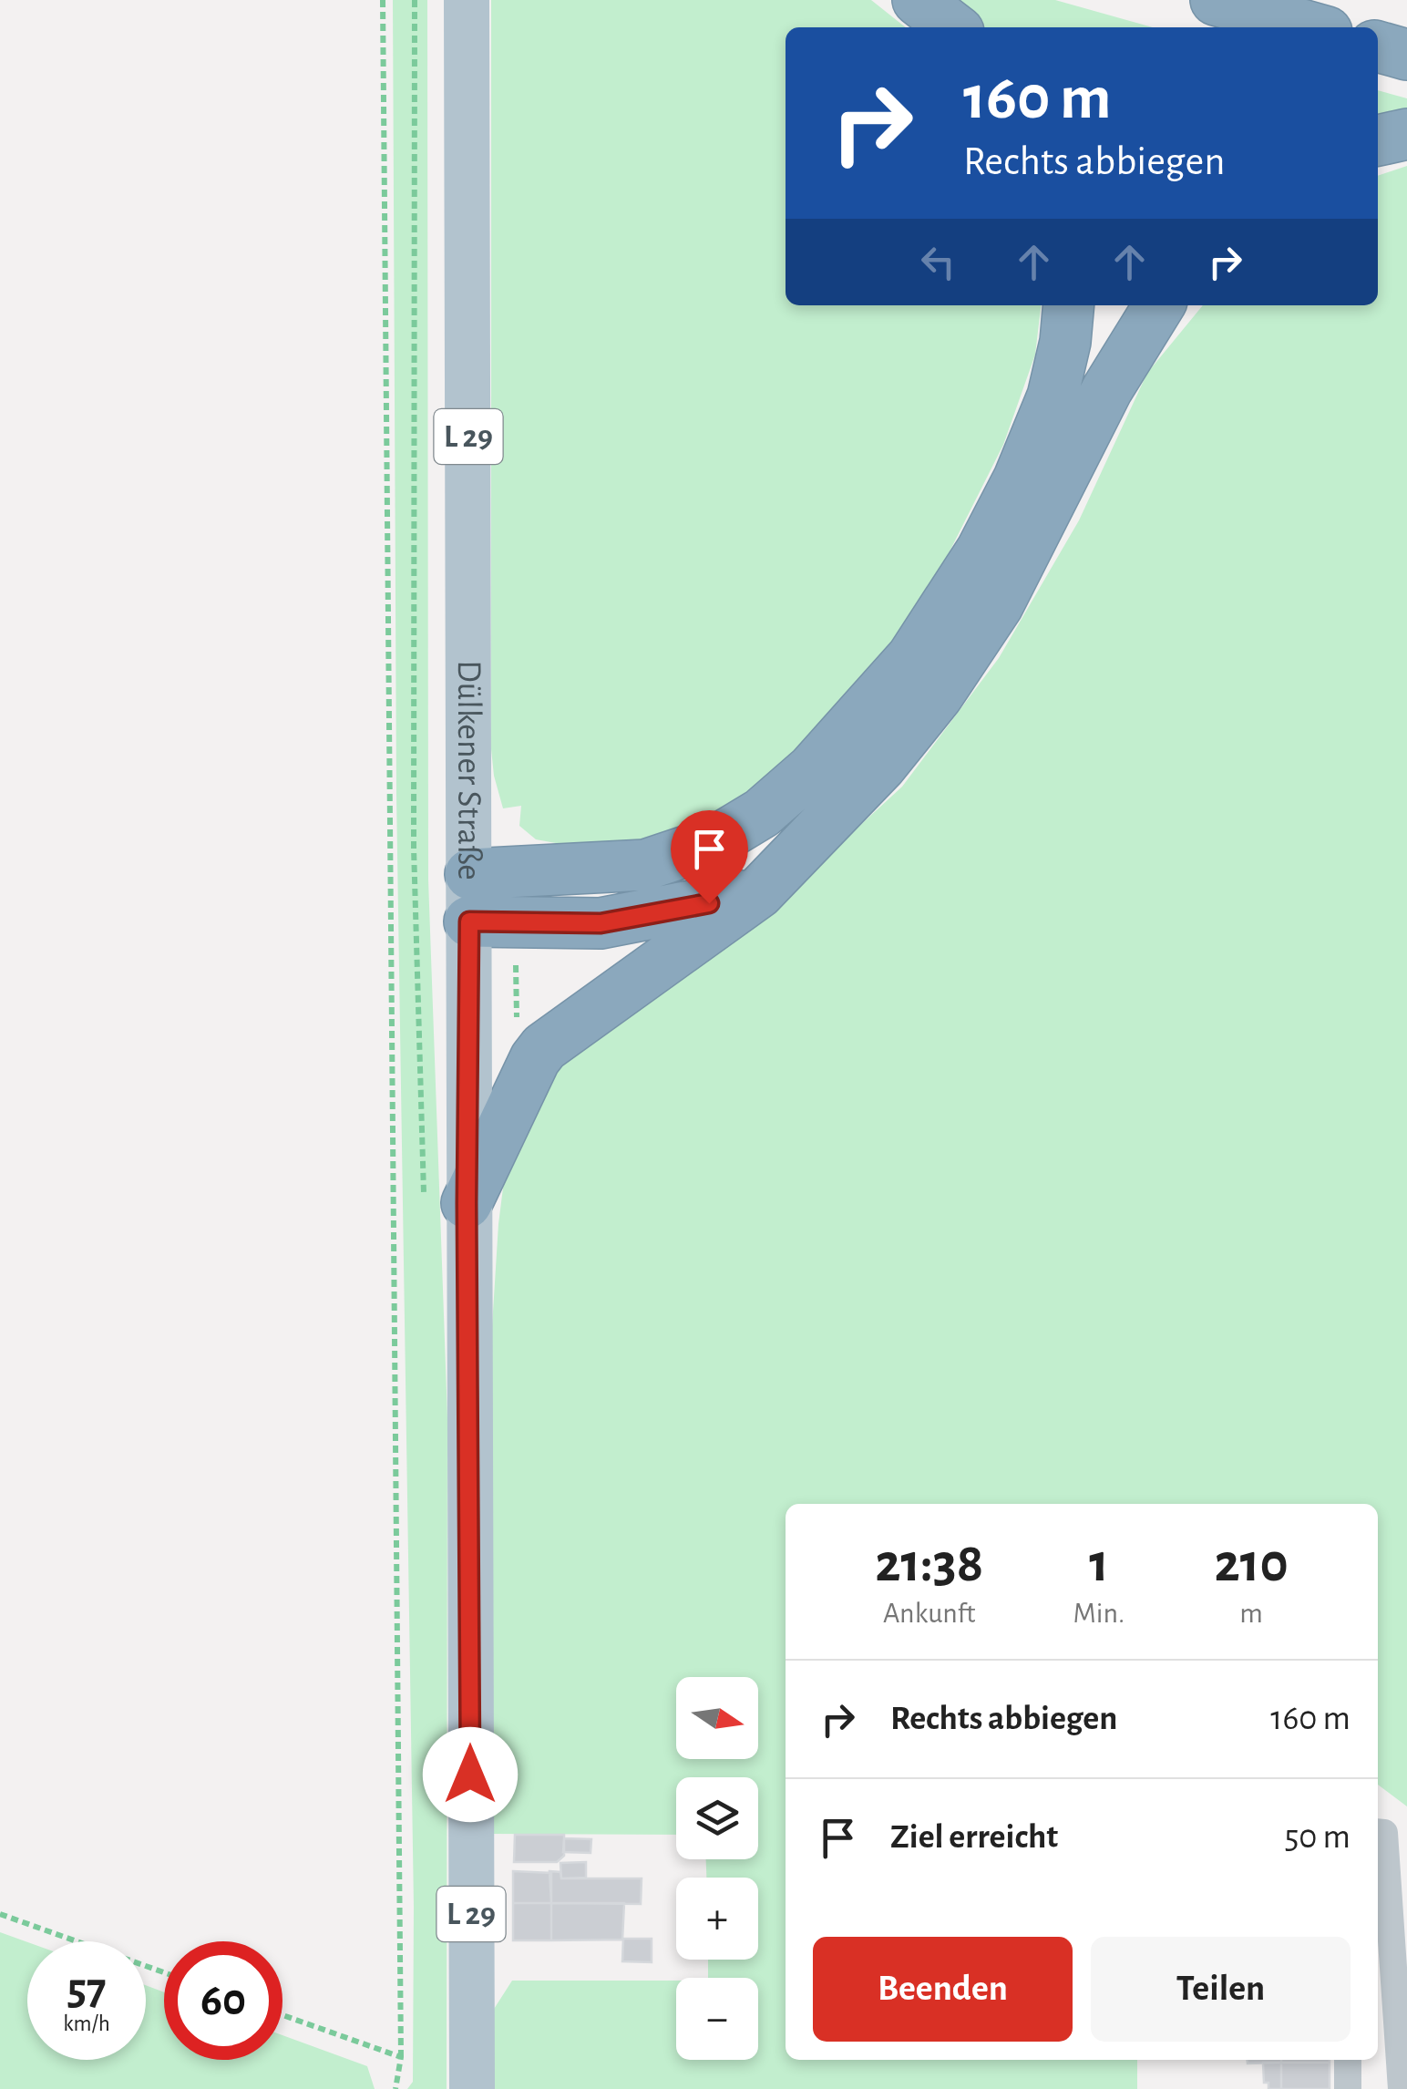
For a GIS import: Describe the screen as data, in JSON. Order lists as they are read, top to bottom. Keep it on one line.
{"streets":{"main road":["L 29","Dülkener Straße"]},"north":"right","page":{"turn":["160 m","Rechts abbiegen"],"eta":["21:38","Ankunft","1","Min.","210","m"],"list":[{"name":"Rechts abbiegen","value":"160 m"},{"name":"Ziel erreicht","value":"50 m"}],"map_buttons":["+","−"],"buttons":["Beenden","Teilen"],"speed":"57 km/h","limit":"60"}}
